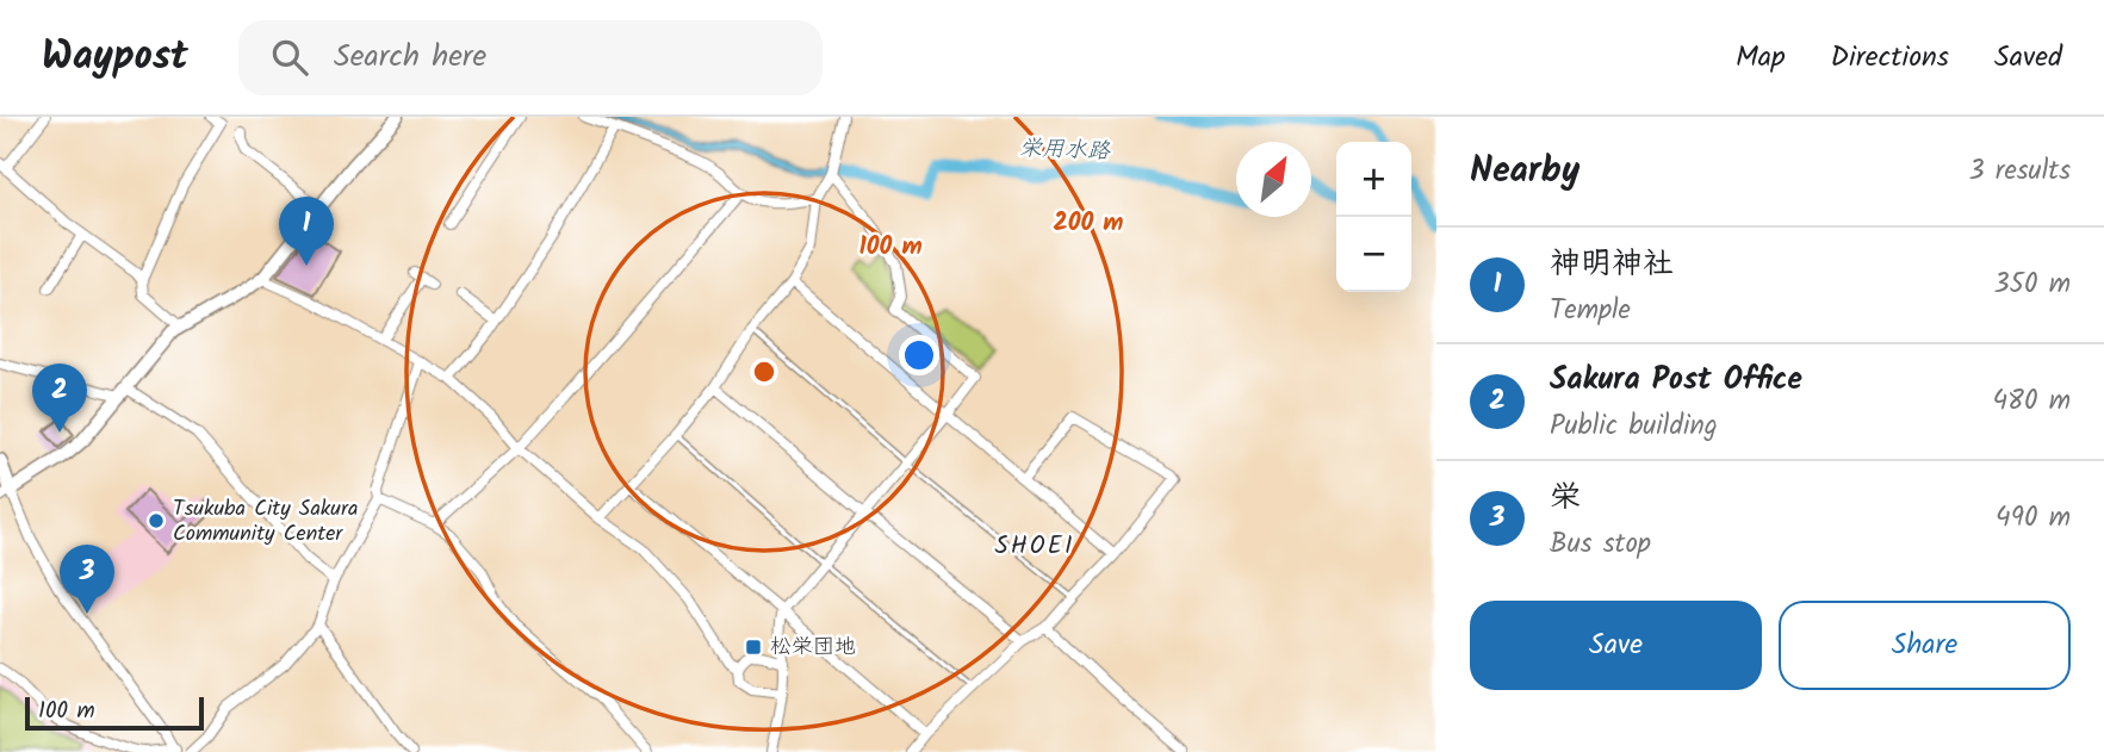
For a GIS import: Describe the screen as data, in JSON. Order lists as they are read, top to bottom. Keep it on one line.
{"districts":["SHOEI"],"water":["栄用水路"],"places":{"other":["Tsukuba City Sakura Community Center"],"transit":["松栄団地"]},"scale_bar":"100 m","north":"top right","page":{"header":"Waypost","search":"Search here","nav":["Map","Directions","Saved"],"heading":["Nearby","3 results"],"map_buttons":["+","−"],"pins":["1","2","3"],"list":[{"mark":"1","name":"神明神社","note":"Temple","value":"350 m"},{"mark":"2","name":"Sakura Post Office","note":"Public building","value":"480 m"},{"mark":"3","name":"栄","note":"Bus stop","value":"490 m"}],"buttons":["Save","Share"],"scale":"100 m"},"rings":["200 m","100 m"]}
